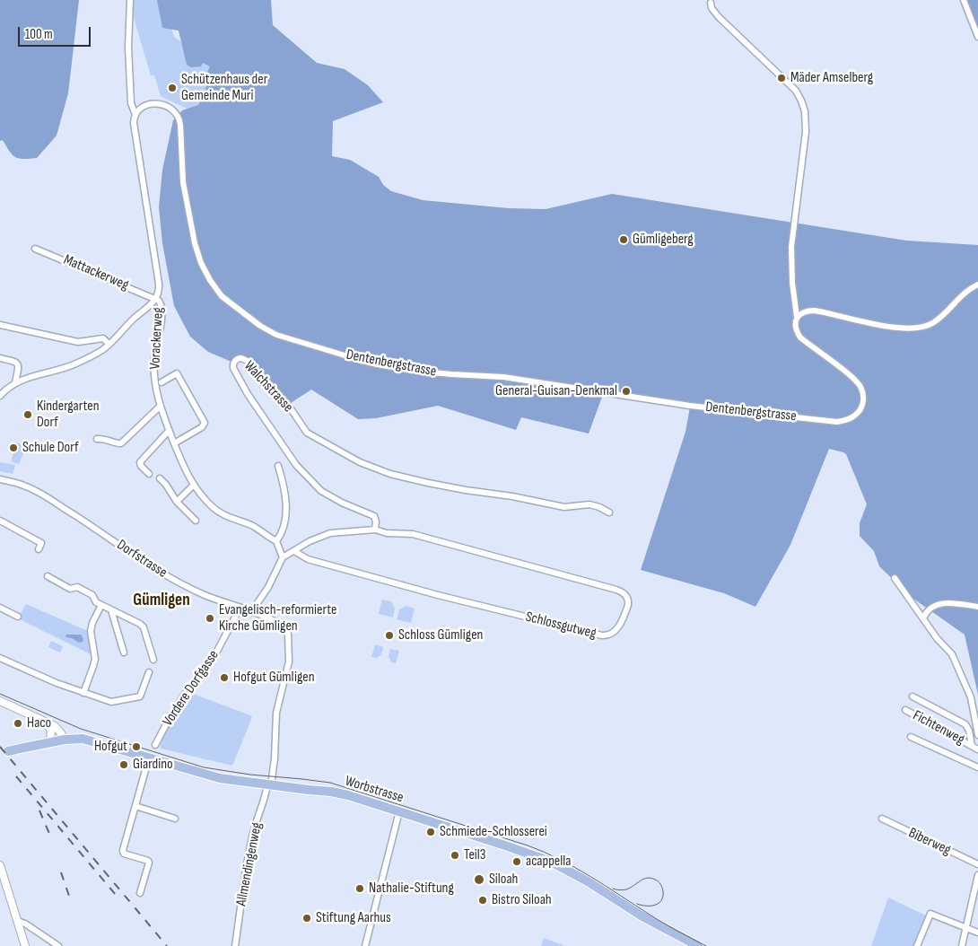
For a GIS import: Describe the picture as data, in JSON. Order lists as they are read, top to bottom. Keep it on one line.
{"streets":{"main road":["Worbstrasse"],"street":["Mattackerweg","Vorackerweg","Dentenbergstrasse","Walchstrasse","Dorfstrasse","Schlossgutweg","Vordere Dorfgasse","Fichtenweg","Biberweg","Allmendingenweg"]},"crossings":[["Mattackerweg","Vorackerweg"],["Walchstrasse","Schlossgutweg"],["Dorfstrasse","Vordere Dorfgasse"],["Dorfstrasse","Allmendingenweg"],["Worbstrasse","Allmendingenweg"]],"districts":["Gümligen"],"places":["Mäder Amselberg","Schützenhaus der Gemeinde Muri","Gümligeberg","General-Guisan-Denkmal","Kindergarten Dorf","Schule Dorf","Evangelisch-reformierte Kirche Gümligen","Schloss Gümligen","Hofgut Gümligen","Haco","Hofgut","Giardino","Schmiede-Schlosserei","Teil3","acappella","Siloah","Nathalie-Stiftung","Bistro Siloah","Stiftung Aarhus"],"scale_bar":"100 m"}
